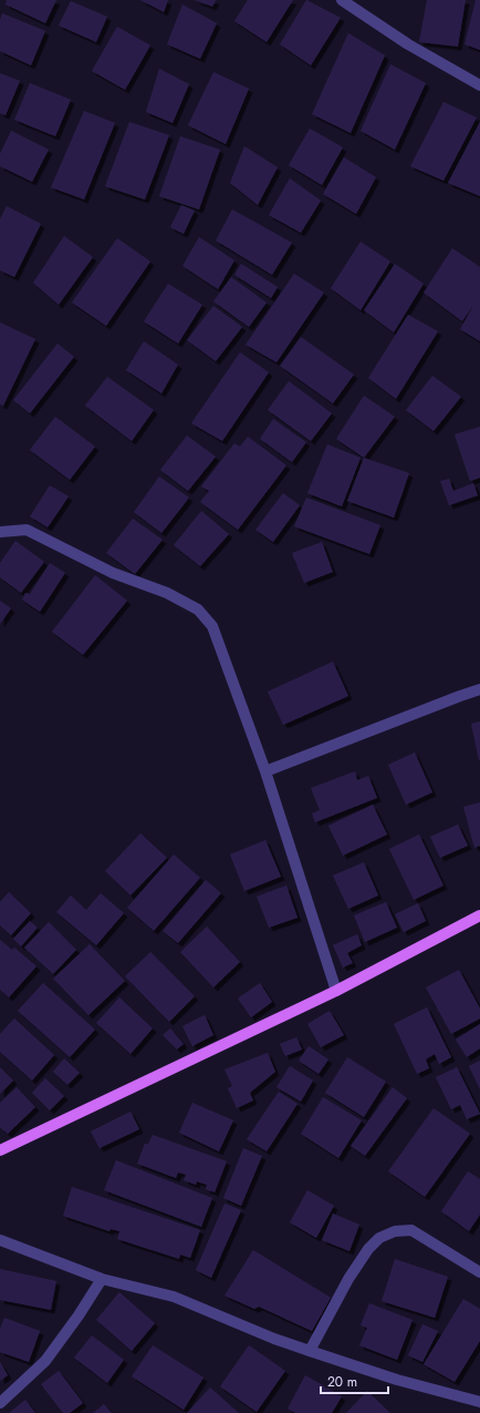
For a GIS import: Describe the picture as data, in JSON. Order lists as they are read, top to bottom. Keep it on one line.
{"scale_bar":"20 m"}
